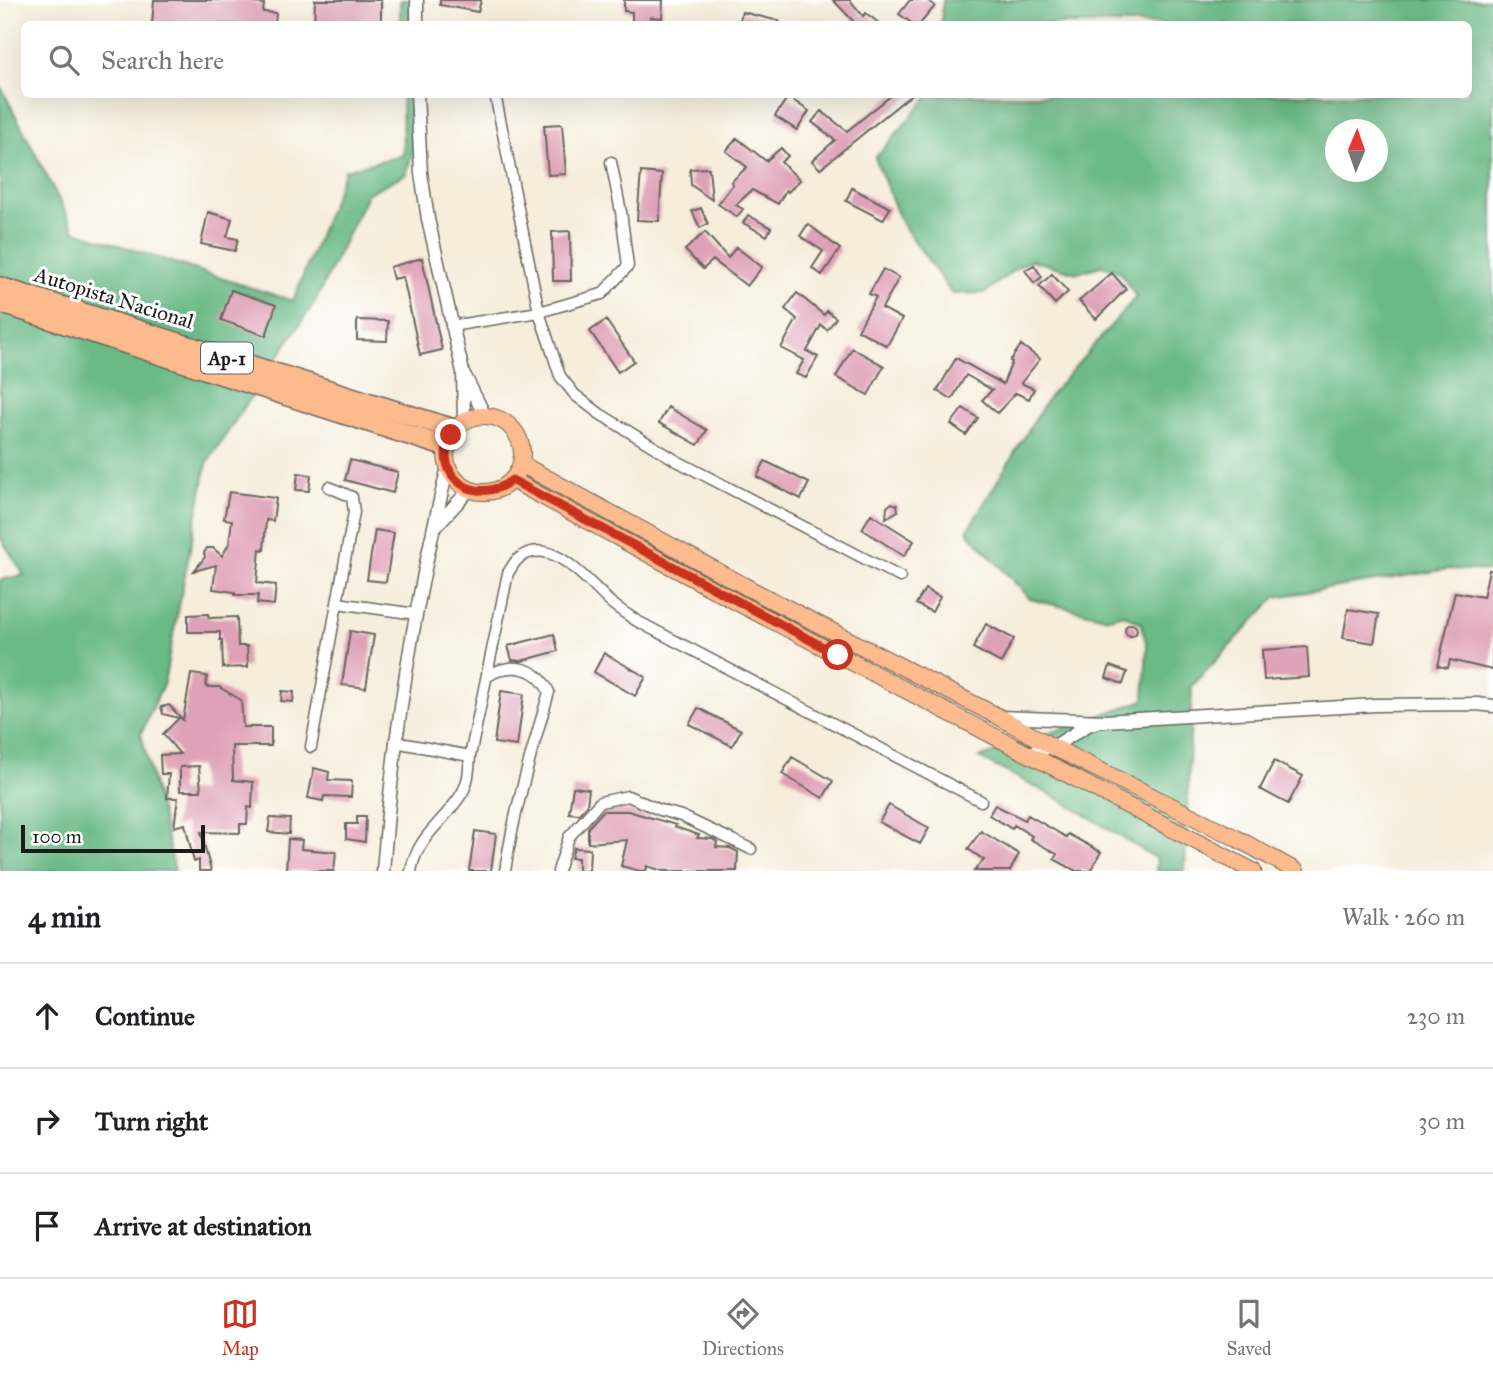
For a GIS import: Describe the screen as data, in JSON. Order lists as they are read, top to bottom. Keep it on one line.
{"streets":{"highway":["Autopista Nacional","Ap-1"]},"scale_bar":"100 m","north":"top","page":{"search":"Search here","scale":"100 m","heading":["4 min","Walk · 260 m"],"list":[["Continue","230 m"],["Turn right","30 m"],"Arrive at destination"],"nav":["Map","Directions","Saved"]}}
